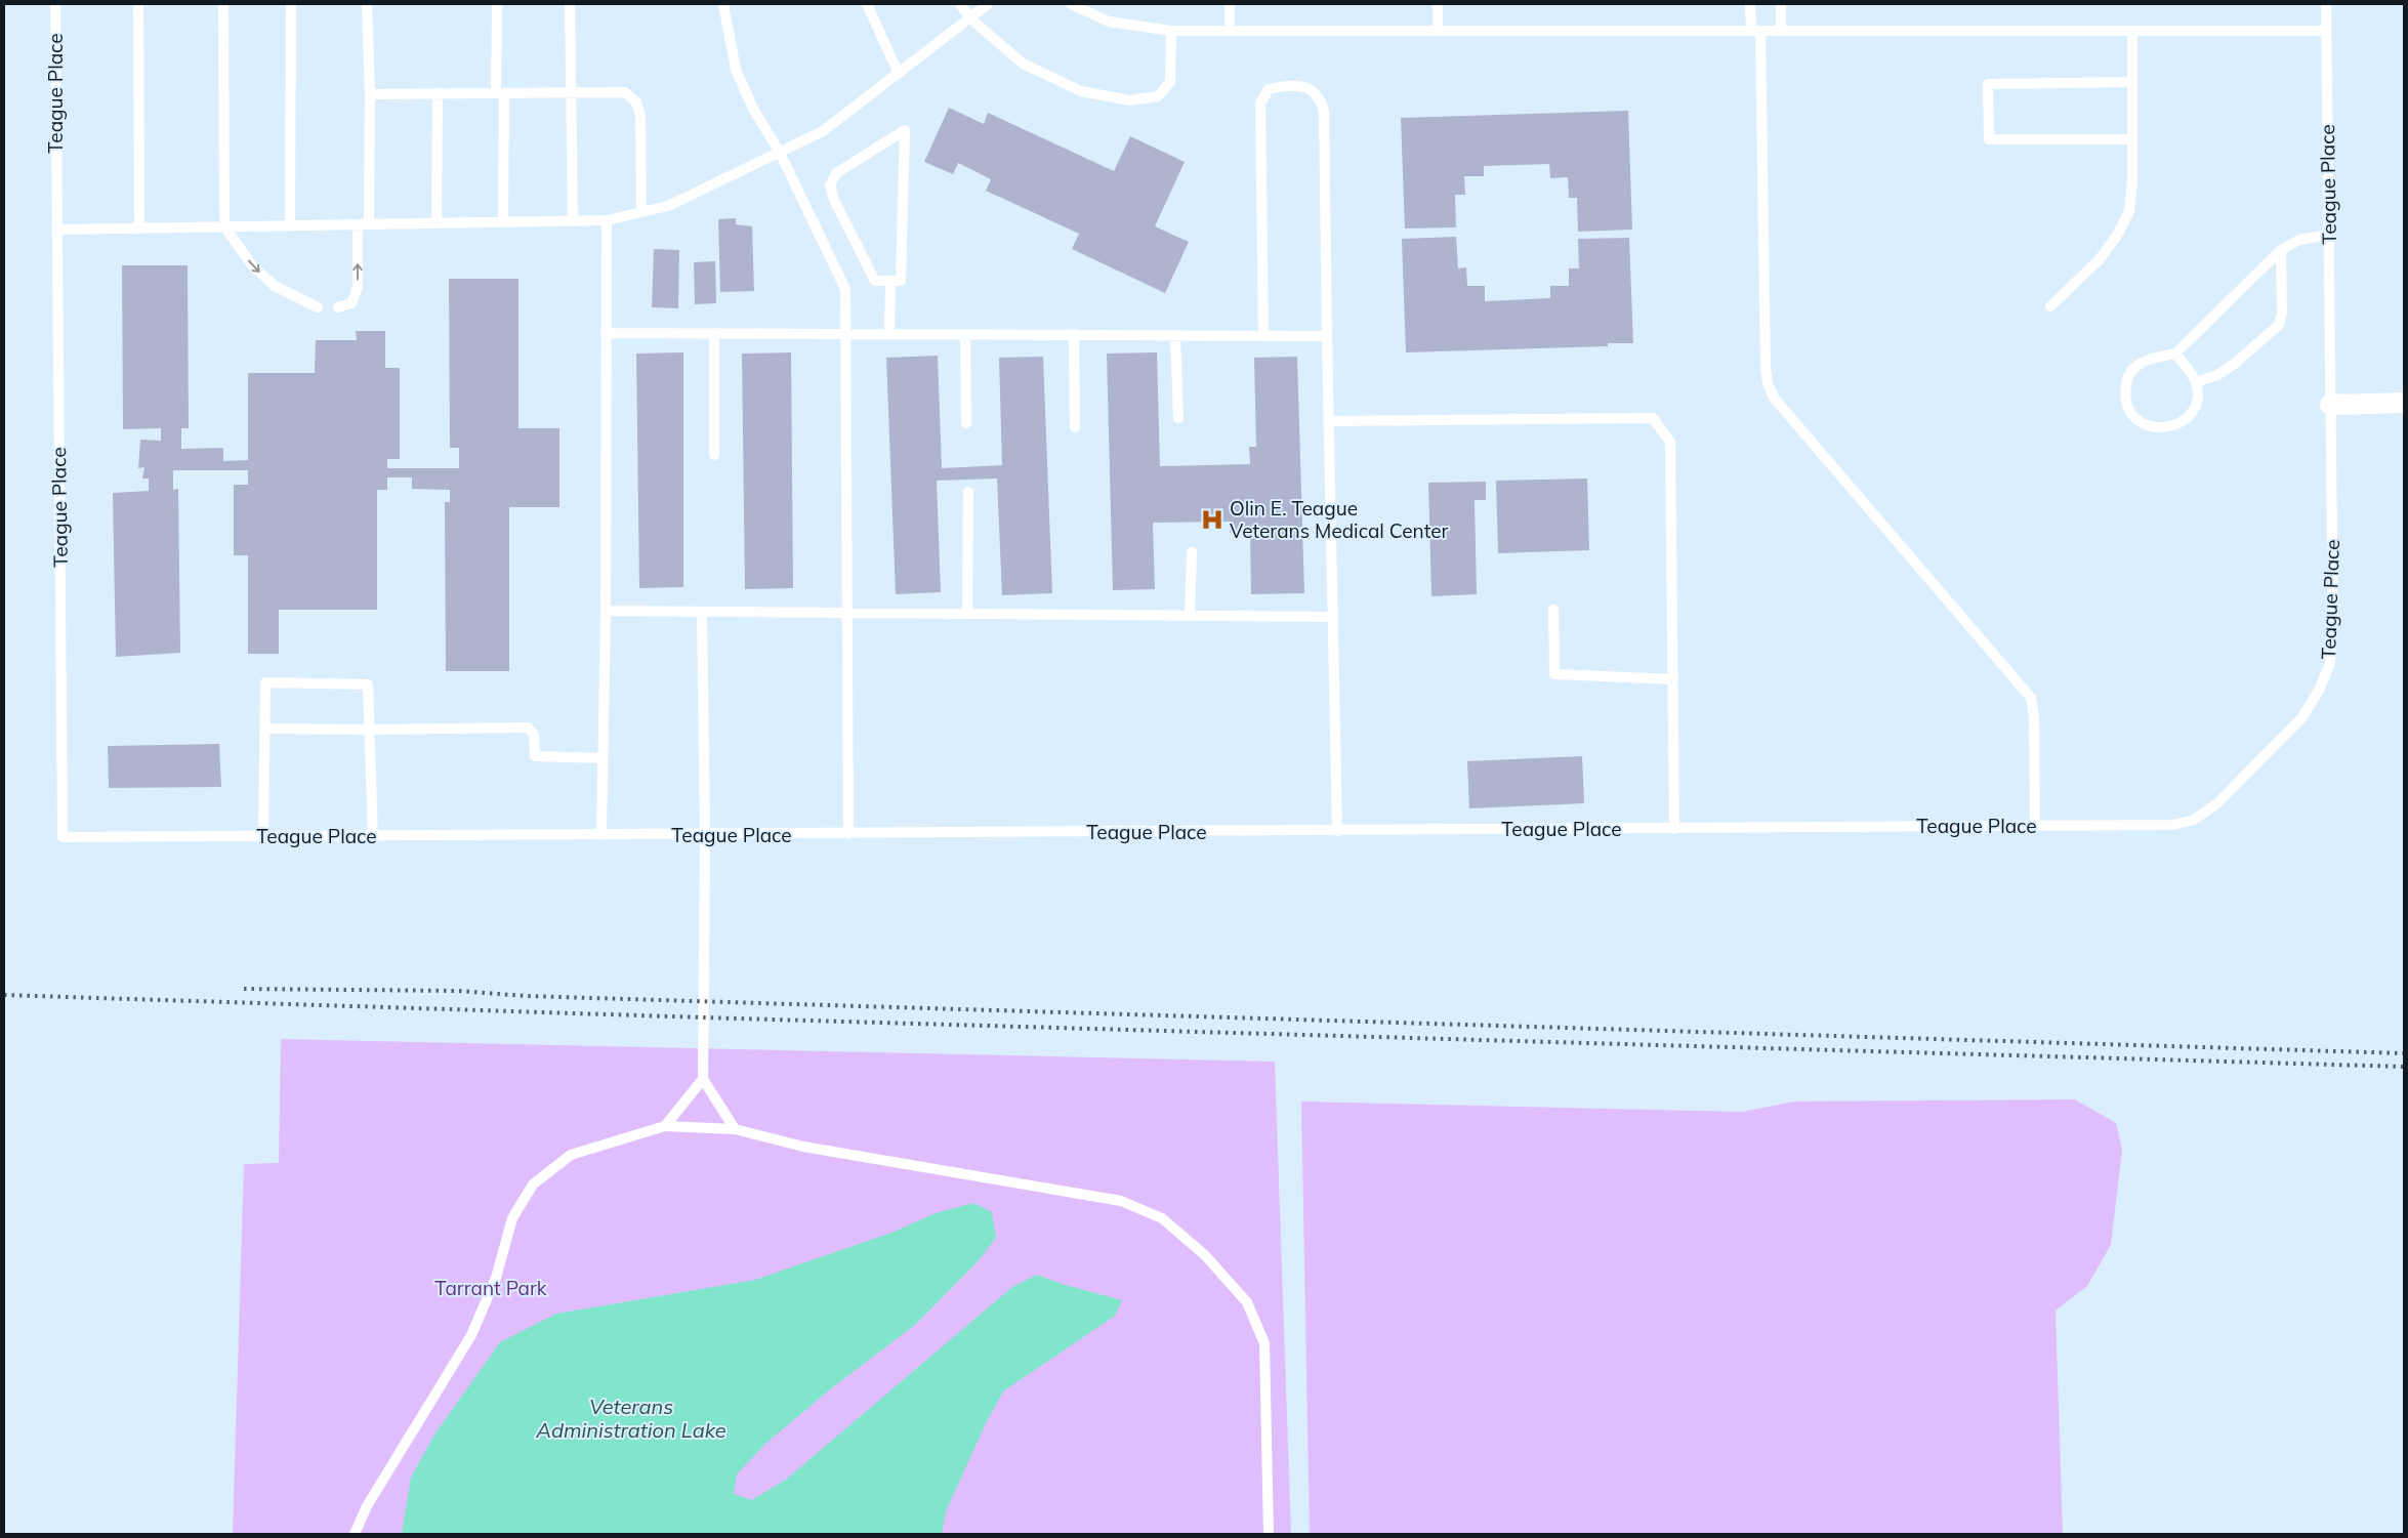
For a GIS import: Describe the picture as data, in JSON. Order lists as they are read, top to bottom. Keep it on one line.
{"streets":{"lane":["Teague Place"]},"water":["Veterans Administration Lake"],"parks":["Tarrant Park"],"places":{"hospital":["Olin E. Teague Veterans Medical Center"]}}
